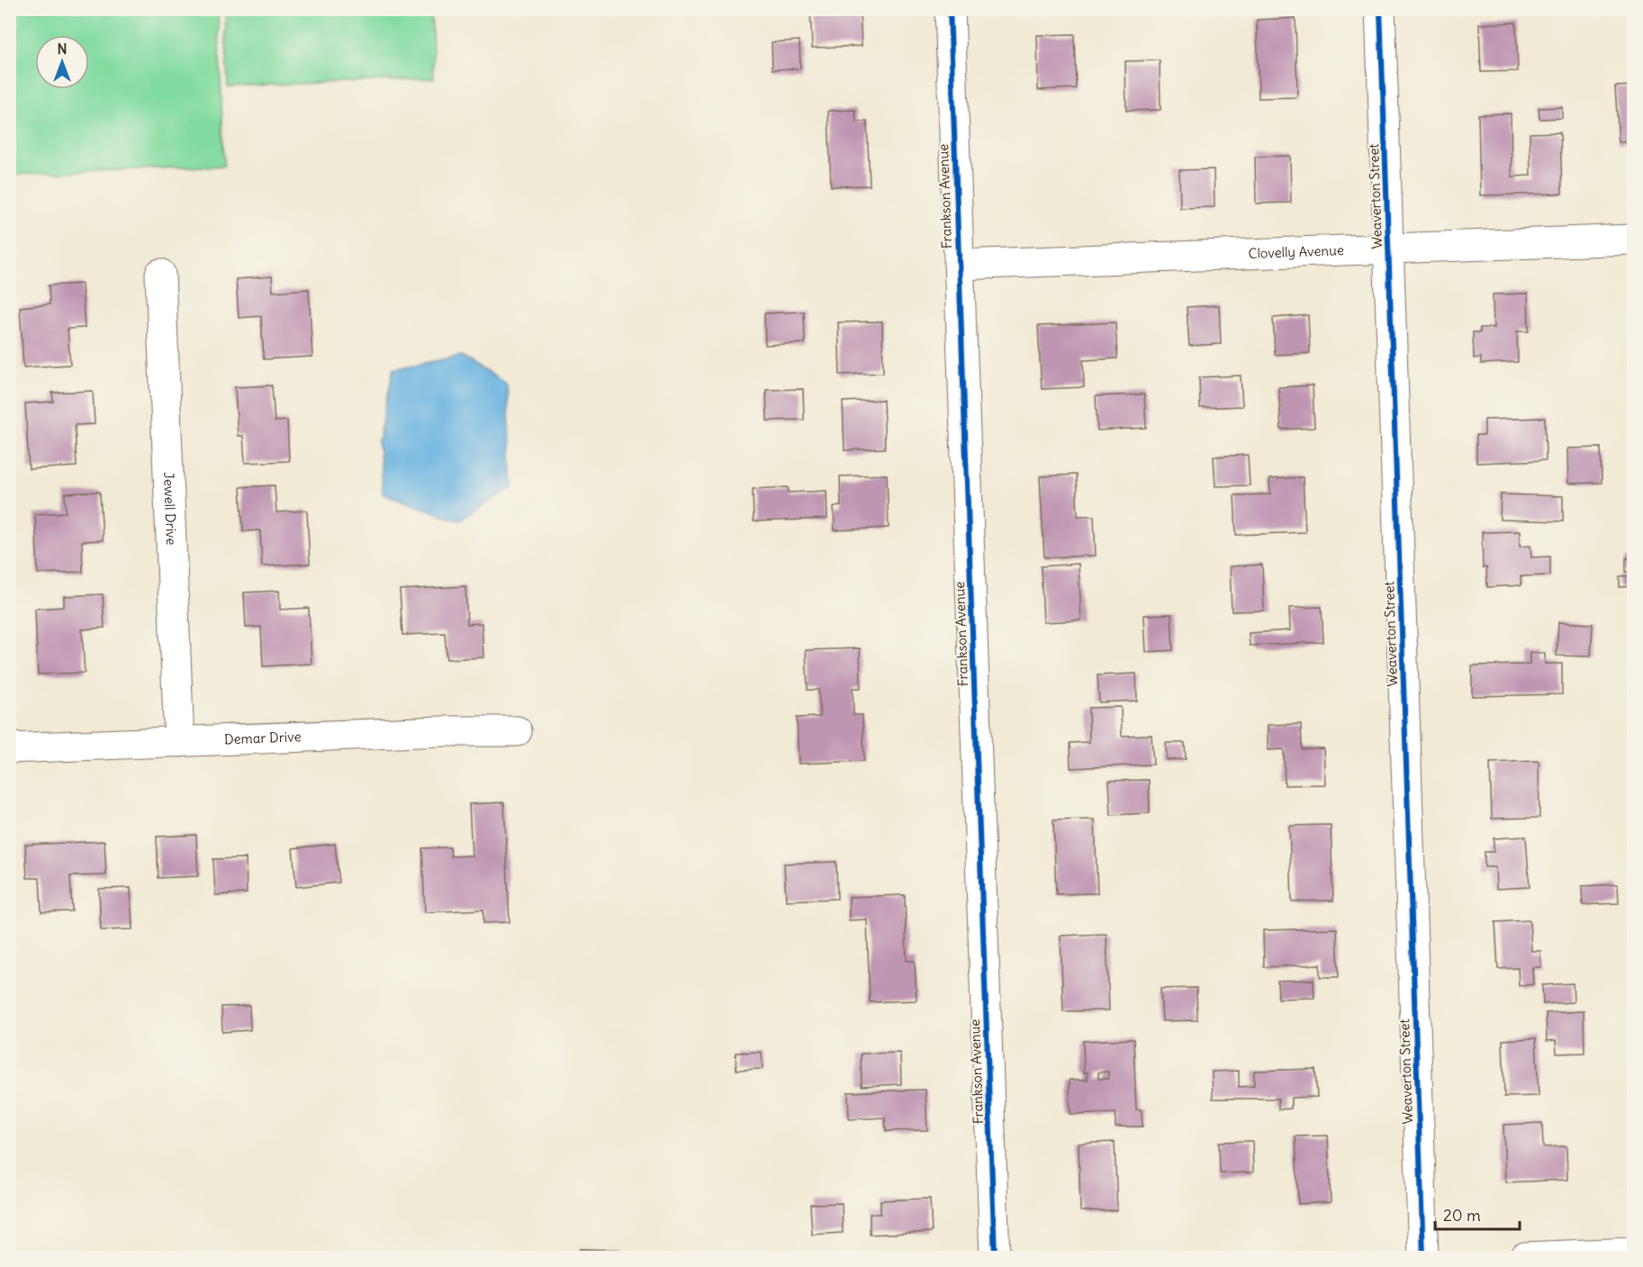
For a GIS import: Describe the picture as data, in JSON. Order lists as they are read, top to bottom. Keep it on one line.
{"streets":{"street":["Frankson Avenue","Weaverton Street","Clovelly Avenue","Jewell Drive","Demar Drive"]},"crossings":[["Frankson Avenue","Clovelly Avenue"],["Weaverton Street","Clovelly Avenue"],["Jewell Drive","Demar Drive"]],"scale_bar":"20 m","north":"top"}
